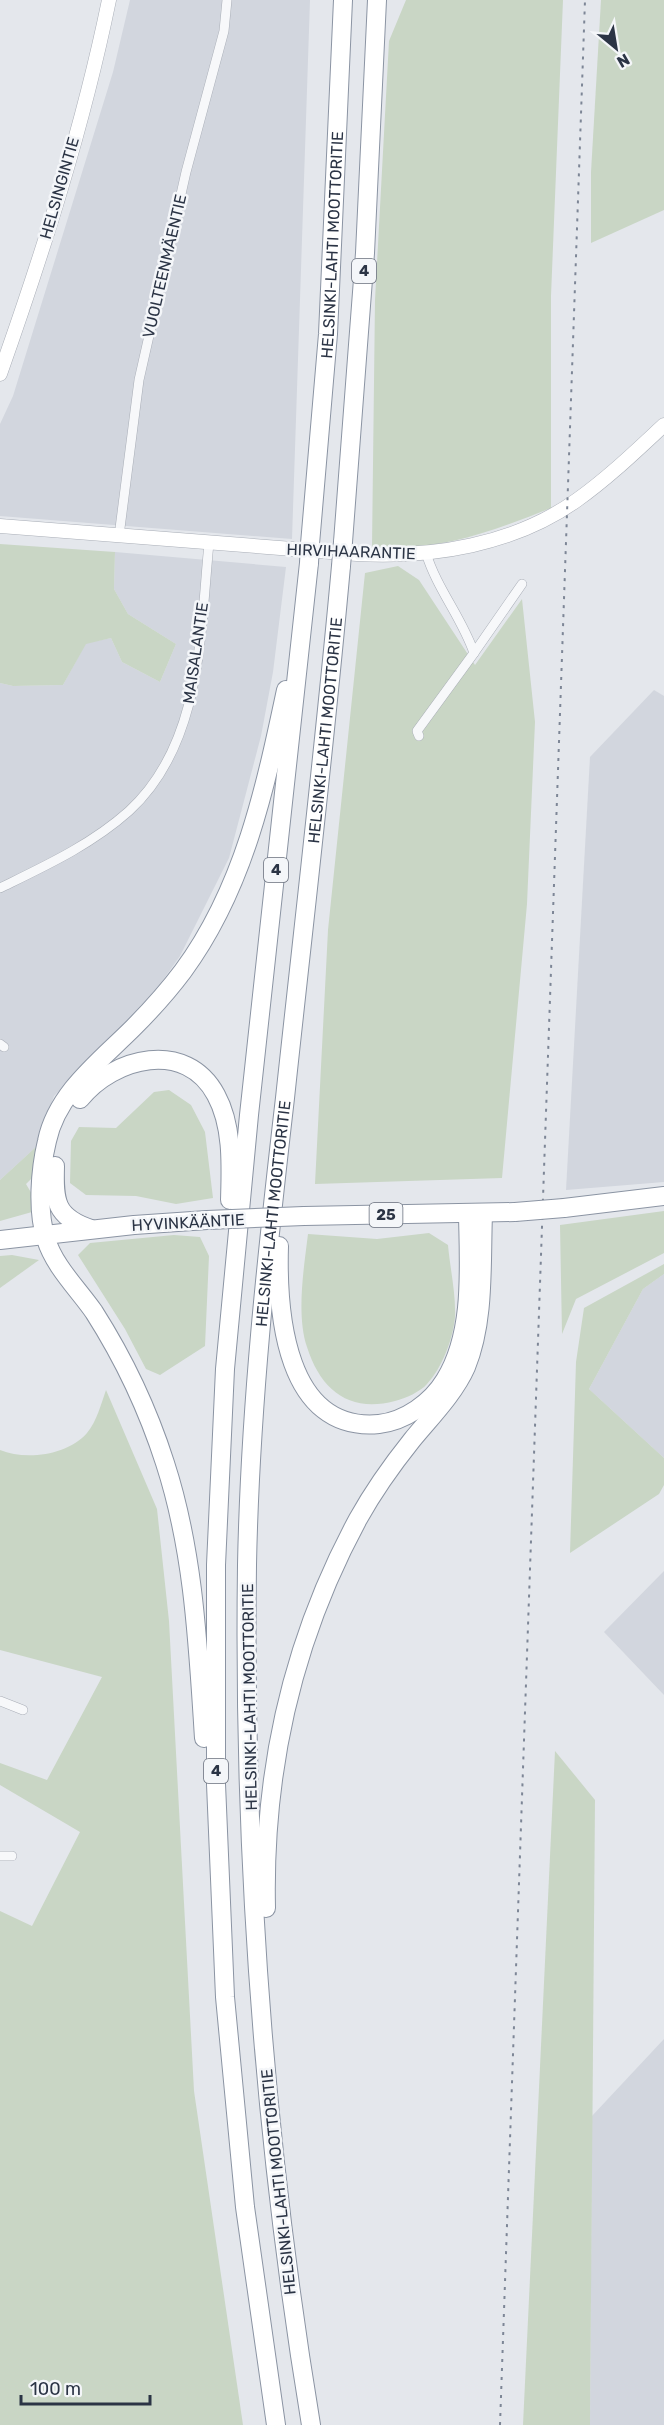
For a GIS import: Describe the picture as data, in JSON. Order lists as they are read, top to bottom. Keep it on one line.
{"streets":{"highway":["HELSINKI-LAHTI MOOTTORITIE","4","25","HYVINKÄÄNTIE"],"street":["HELSINGINTIE","VUOLTEENMÄENTIE","HIRVIHAARANTIE","MAISALANTIE"]},"crossings":[["VUOLTEENMÄENTIE","HIRVIHAARANTIE"],["HIRVIHAARANTIE","MAISALANTIE"]],"scale_bar":"100 m","north":"bottom right"}
